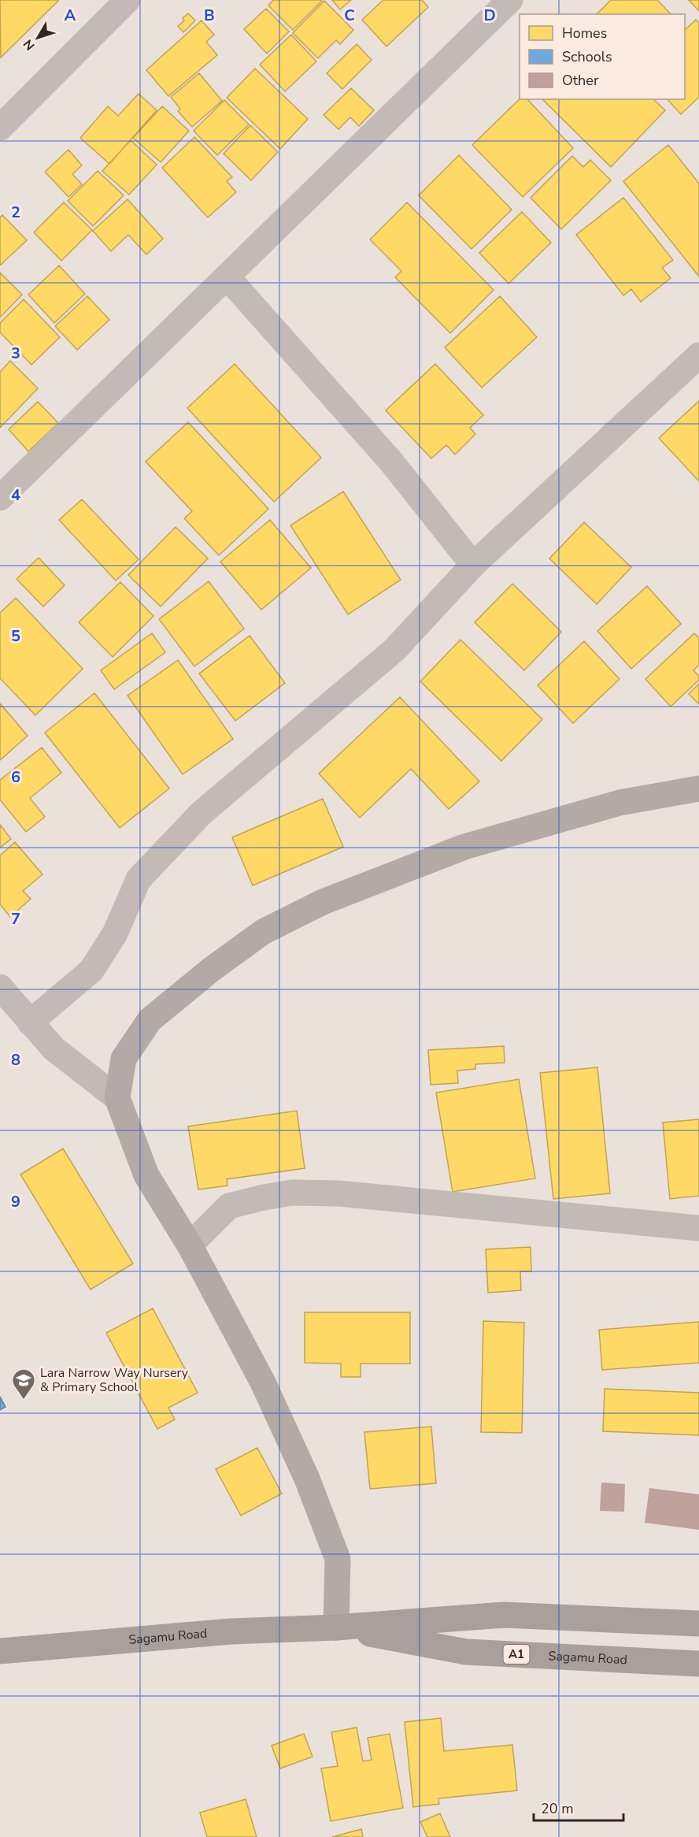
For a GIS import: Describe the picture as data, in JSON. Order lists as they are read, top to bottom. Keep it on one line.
{"streets":{"highway":["Sagamu Road","A1"]},"places":{"school or university":["Lara Narrow Way Nursery & Primary School"]},"legend":["Homes","Schools","Other"],"scale_bar":"20 m","north":"bottom left","grid":{"columns":["A","B","C","D"],"rows":["2","3","4","5","6","7","8","9"]}}
